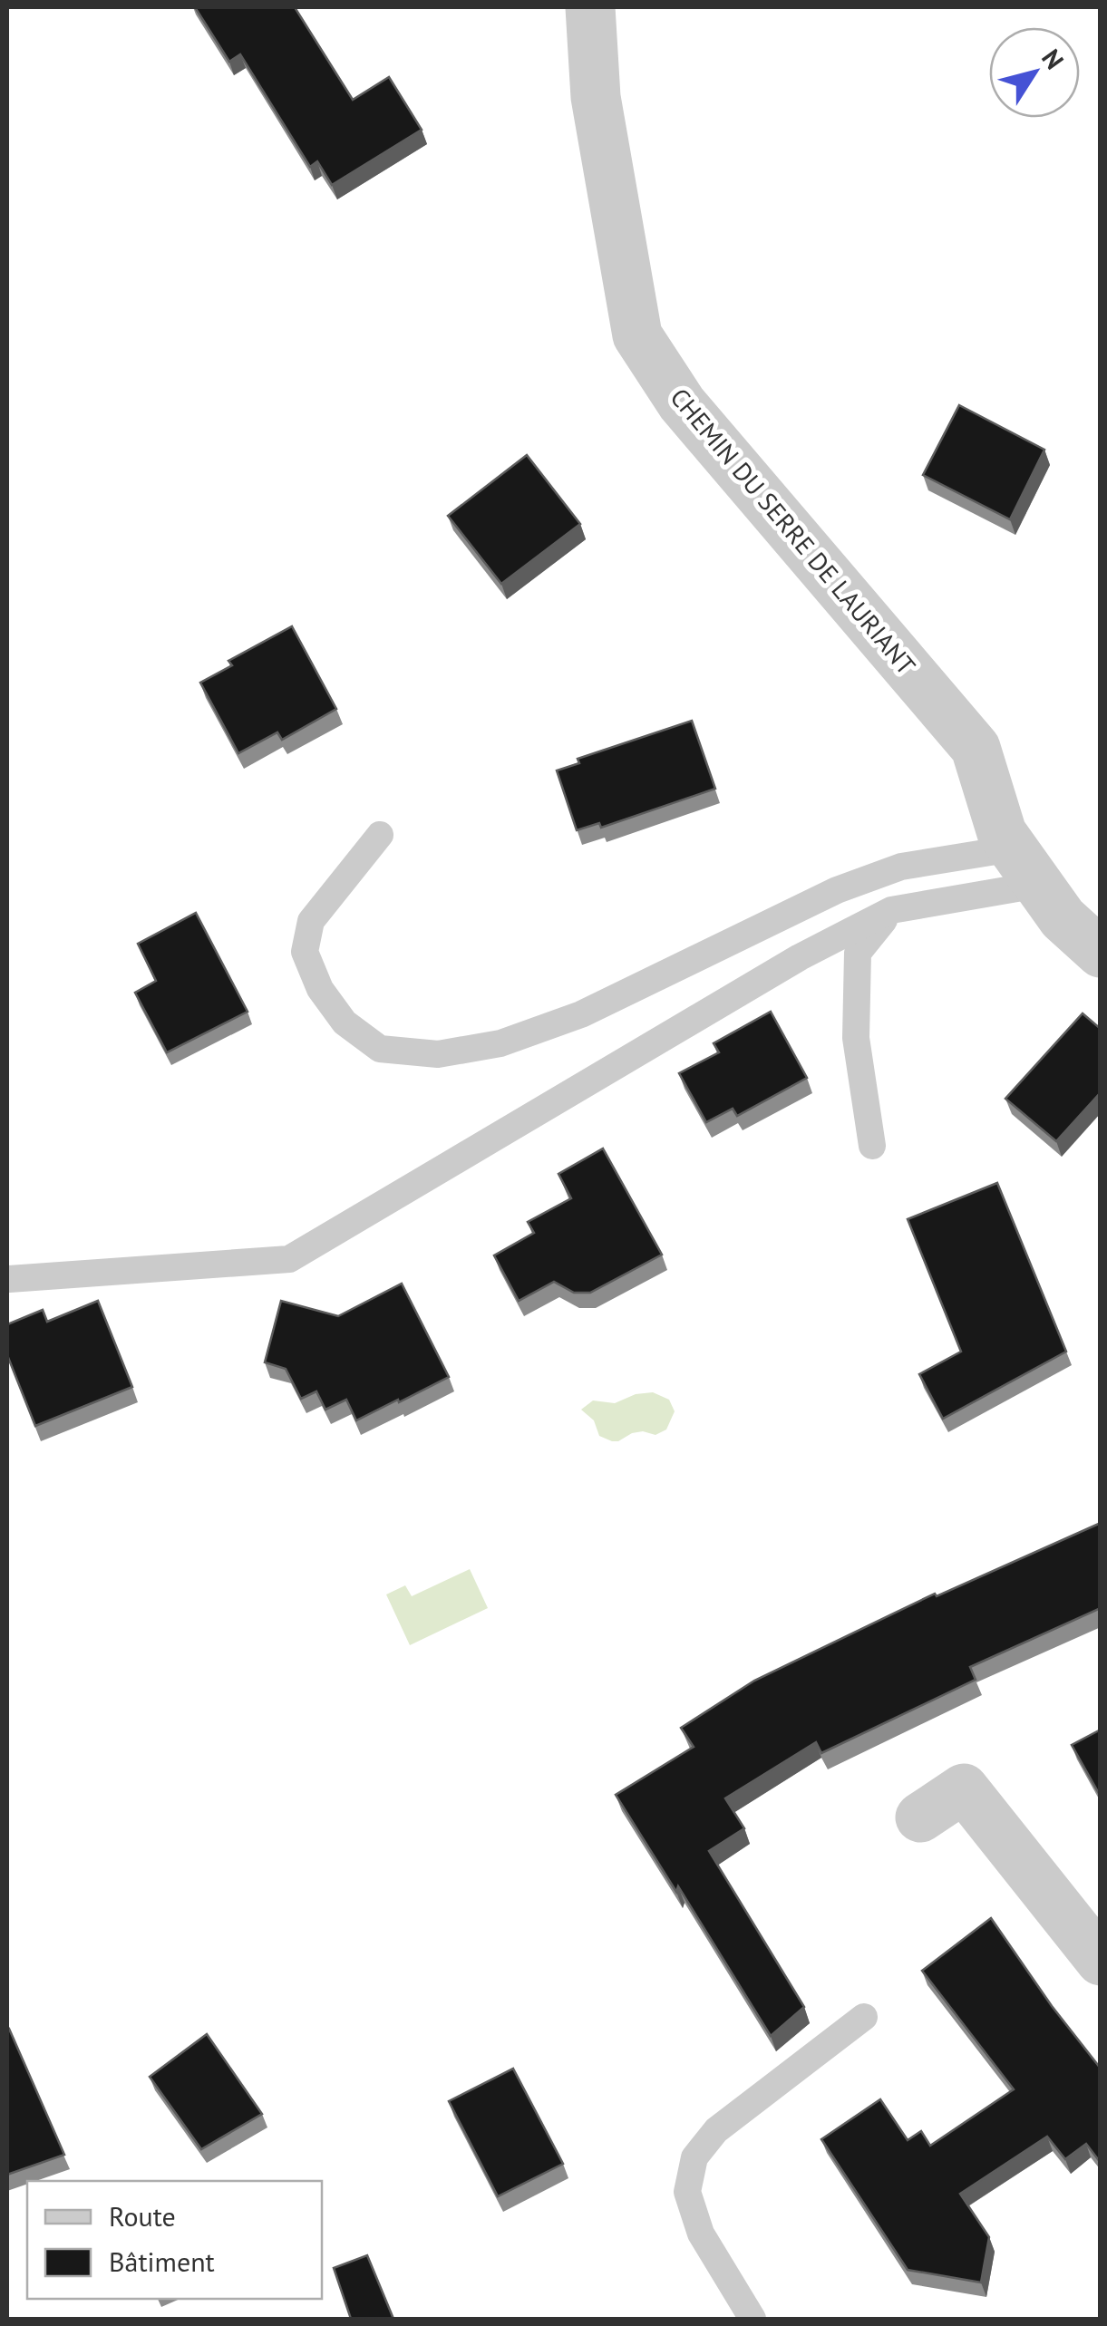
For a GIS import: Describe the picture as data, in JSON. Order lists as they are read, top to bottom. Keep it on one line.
{"streets":{"street":["CHEMIN DU SERRE DE LAURIANT"]},"legend":["Route","Bâtiment"],"north":"top right"}
